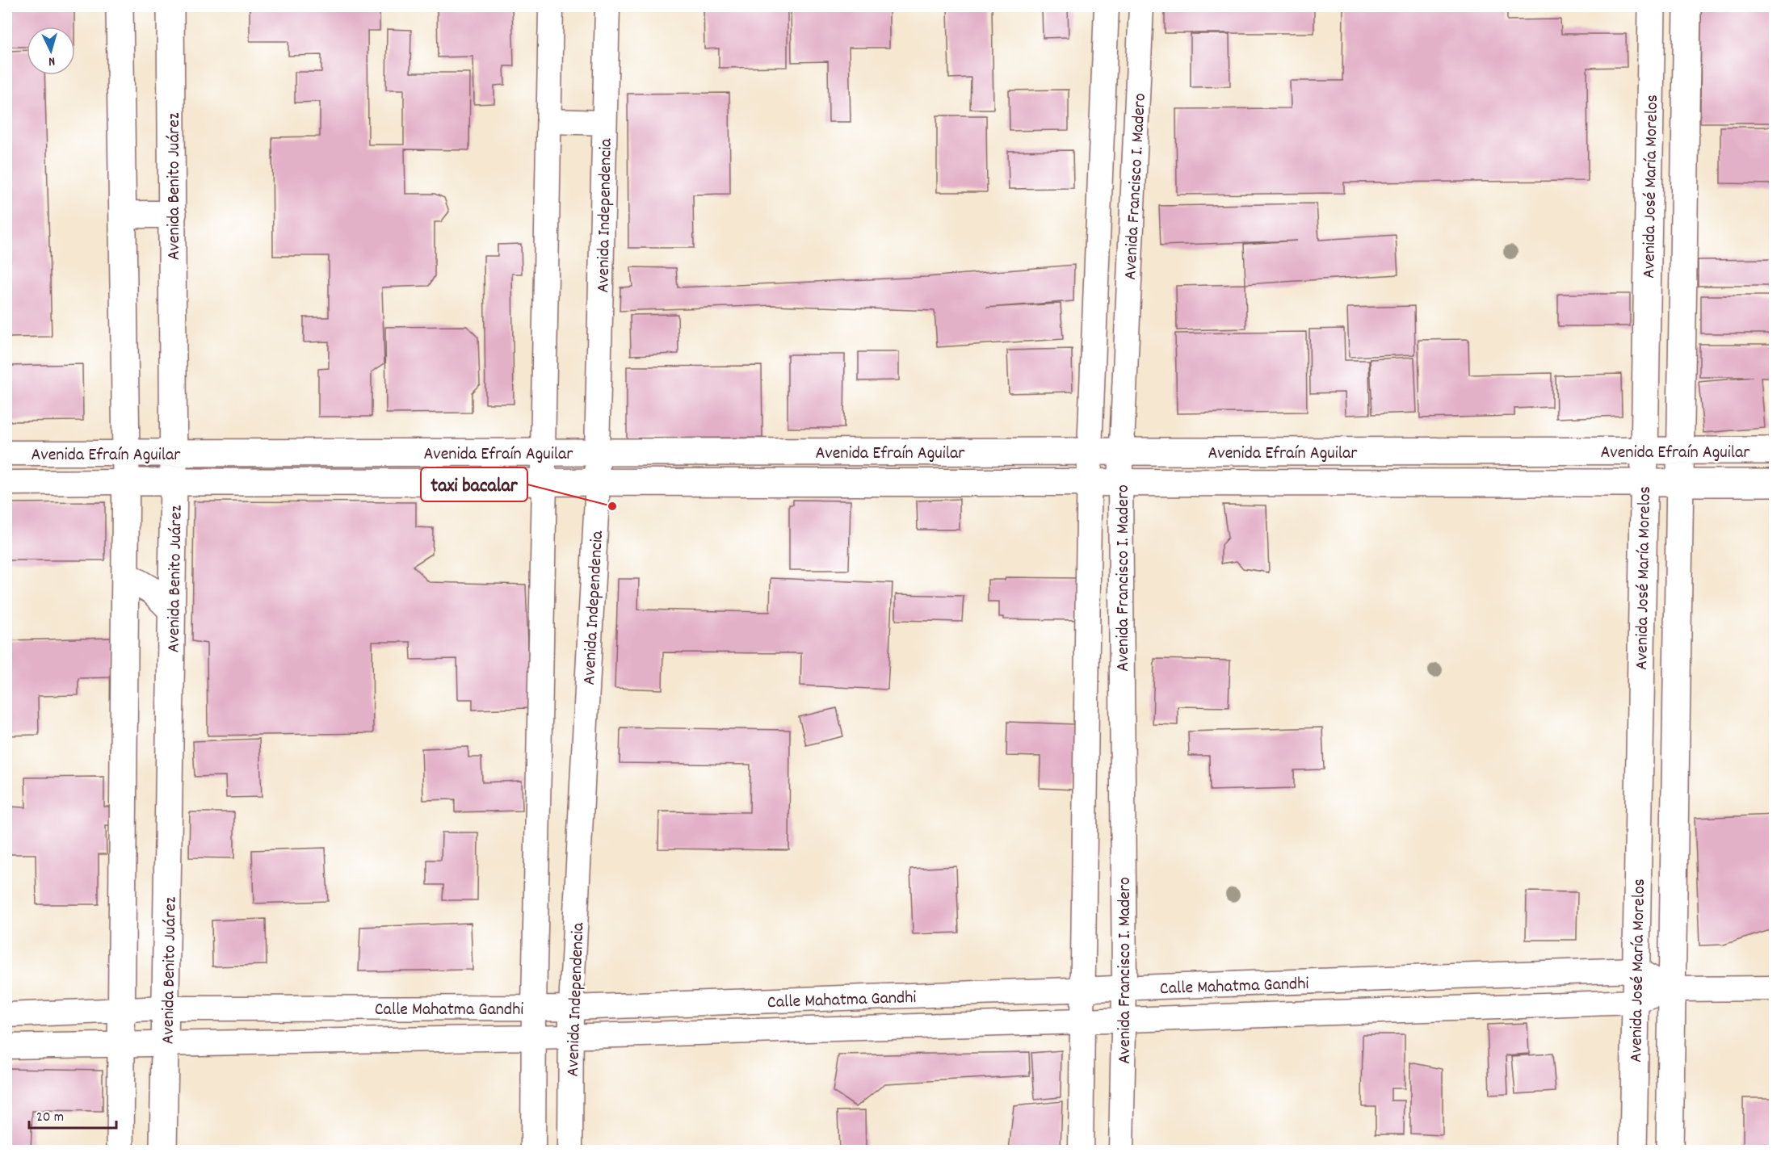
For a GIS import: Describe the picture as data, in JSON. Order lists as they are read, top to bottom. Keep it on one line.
{"streets":{"main road":["Avenida Benito Juárez","Avenida José María Morelos","Avenida Efraín Aguilar"],"street":["Avenida Francisco I. Madero","Avenida Independencia","Calle Mahatma Gandhi"]},"crossings":[["Avenida Benito Juárez","Avenida Efraín Aguilar"],["Avenida Benito Juárez","Calle Mahatma Gandhi"],["Avenida Francisco I. Madero","Avenida Efraín Aguilar"],["Avenida Francisco I. Madero","Calle Mahatma Gandhi"],["Avenida José María Morelos","Avenida Efraín Aguilar"],["Avenida José María Morelos","Calle Mahatma Gandhi"],["Avenida Independencia","Avenida Efraín Aguilar"],["Avenida Independencia","Calle Mahatma Gandhi"]],"places":["taxi bacalar"],"scale_bar":"20 m","north":"bottom"}
